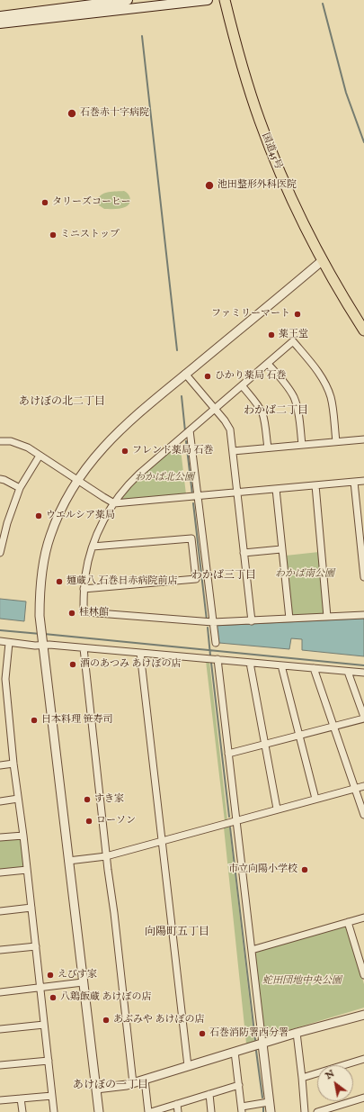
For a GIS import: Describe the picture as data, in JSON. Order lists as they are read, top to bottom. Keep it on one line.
{"streets":{"highway":["国道45号"]},"districts":["あけぼの北二丁目","わかば二丁目","わかば三丁目","向陽町五丁目","あけぼの一丁目"],"parks":["わかば北公園","わかば南公園","蛇田団地中央公園"],"places":["石巻赤十字病院","池田整形外科医院","タリーズコーヒー","ミニストップ","ファミリーマート","薬王堂","ひかり薬局 石巻","フレンド薬局 石巻","ウエルシア薬局","麺蔵八 石巻日赤病院前店","桂林館","酒のあつみ あけぼの店","日本料理 笹寿司","すき家","ローソン","市立向陽小学校","えびす家","八鶏飯蔵 あけぼの店","あぶみや あけぼの店","石巻消防署西分署"],"north":"top left"}
